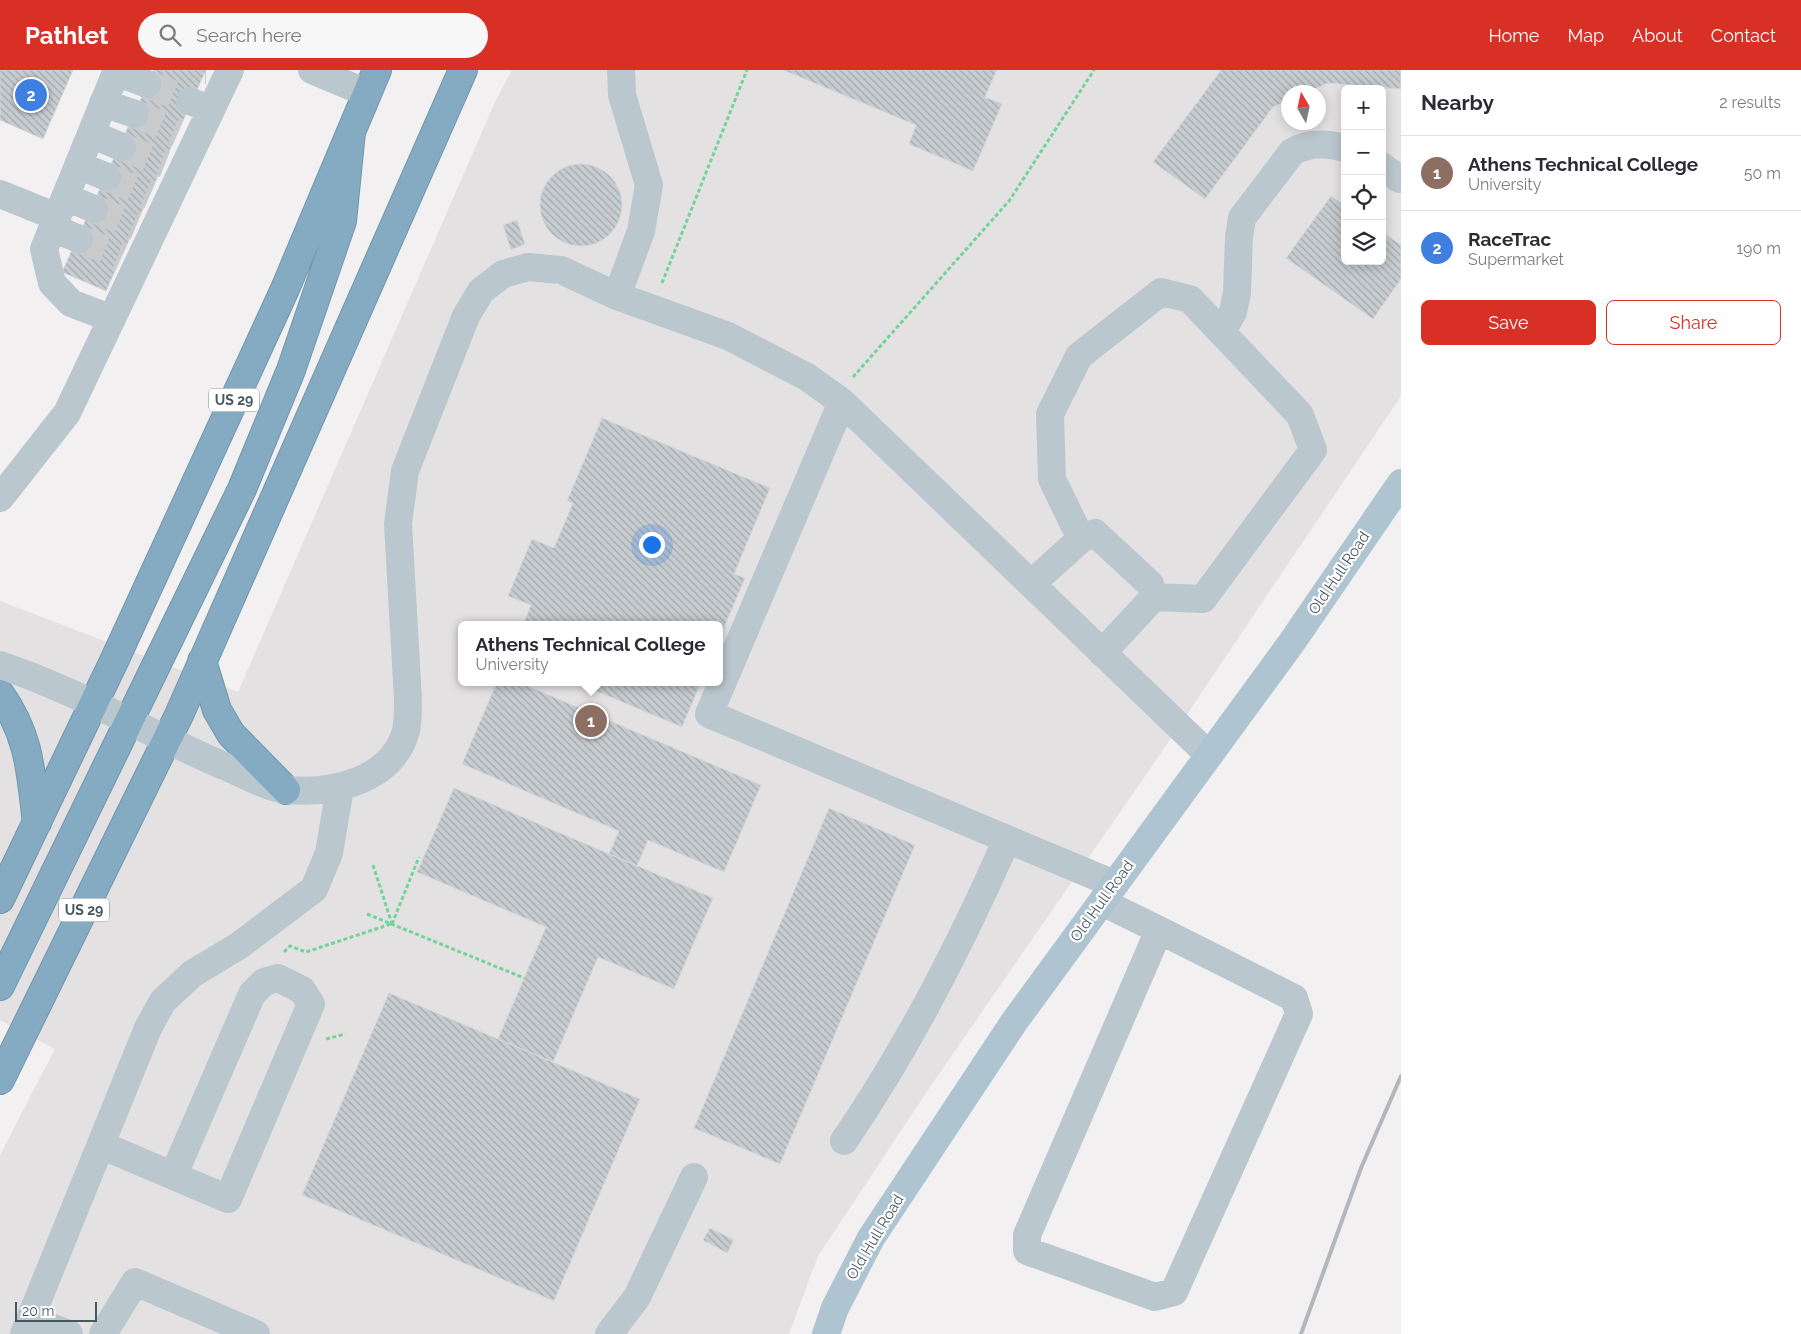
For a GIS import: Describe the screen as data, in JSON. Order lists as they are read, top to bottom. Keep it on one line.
{"streets":{"highway":["US 29"],"main road":["Old Hull Road"]},"scale_bar":"20 m","north":"top","page":{"header":"Pathlet","search":"Search here","nav":["Home","Map","About","Contact"],"heading":["Nearby","2 results"],"pins":["2","1"],"map_buttons":["+","−"],"list":[{"mark":"1","name":"Athens Technical College","note":"University","value":"50 m"},{"mark":"2","name":"RaceTrac","note":"Supermarket","value":"190 m"}],"buttons":["Save","Share"],"popup":["Athens Technical College","University"],"scale":"20 m"}}
